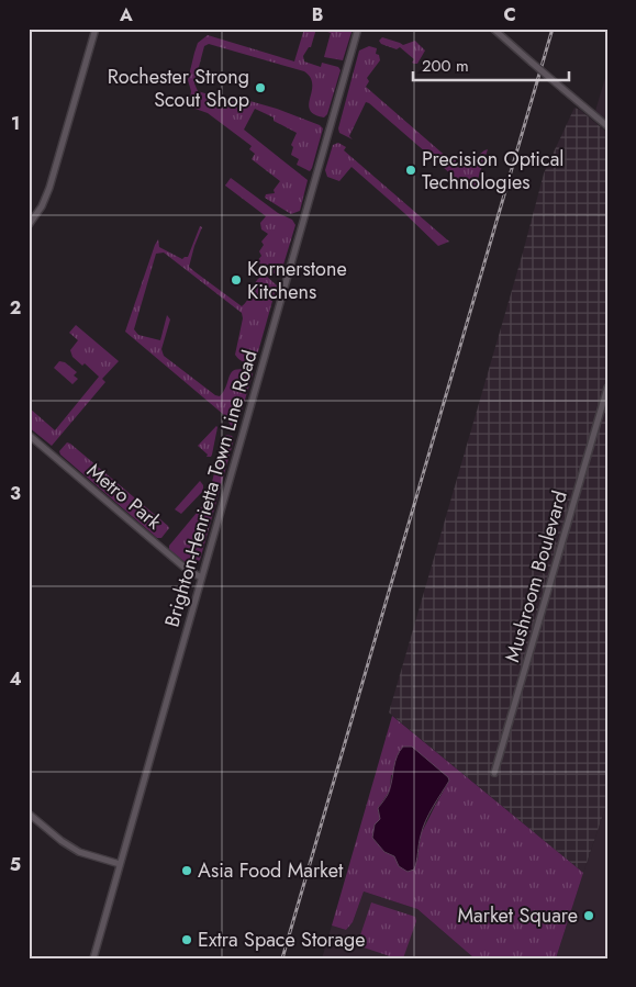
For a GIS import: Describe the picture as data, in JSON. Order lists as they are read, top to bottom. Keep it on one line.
{"streets":{"street":["Brighton-Henrietta Town Line Road","Metro Park","Mushroom Boulevard"]},"crossings":[["Brighton-Henrietta Town Line Road","Metro Park"]],"places":["Rochester Strong Scout Shop","Precision Optical Technologies","Kornerstone Kitchens","Asia Food Market","Market Square","Extra Space Storage"],"scale_bar":"200 m","grid":{"columns":["A","B","C"],"rows":["1","2","3","4","5"]}}
